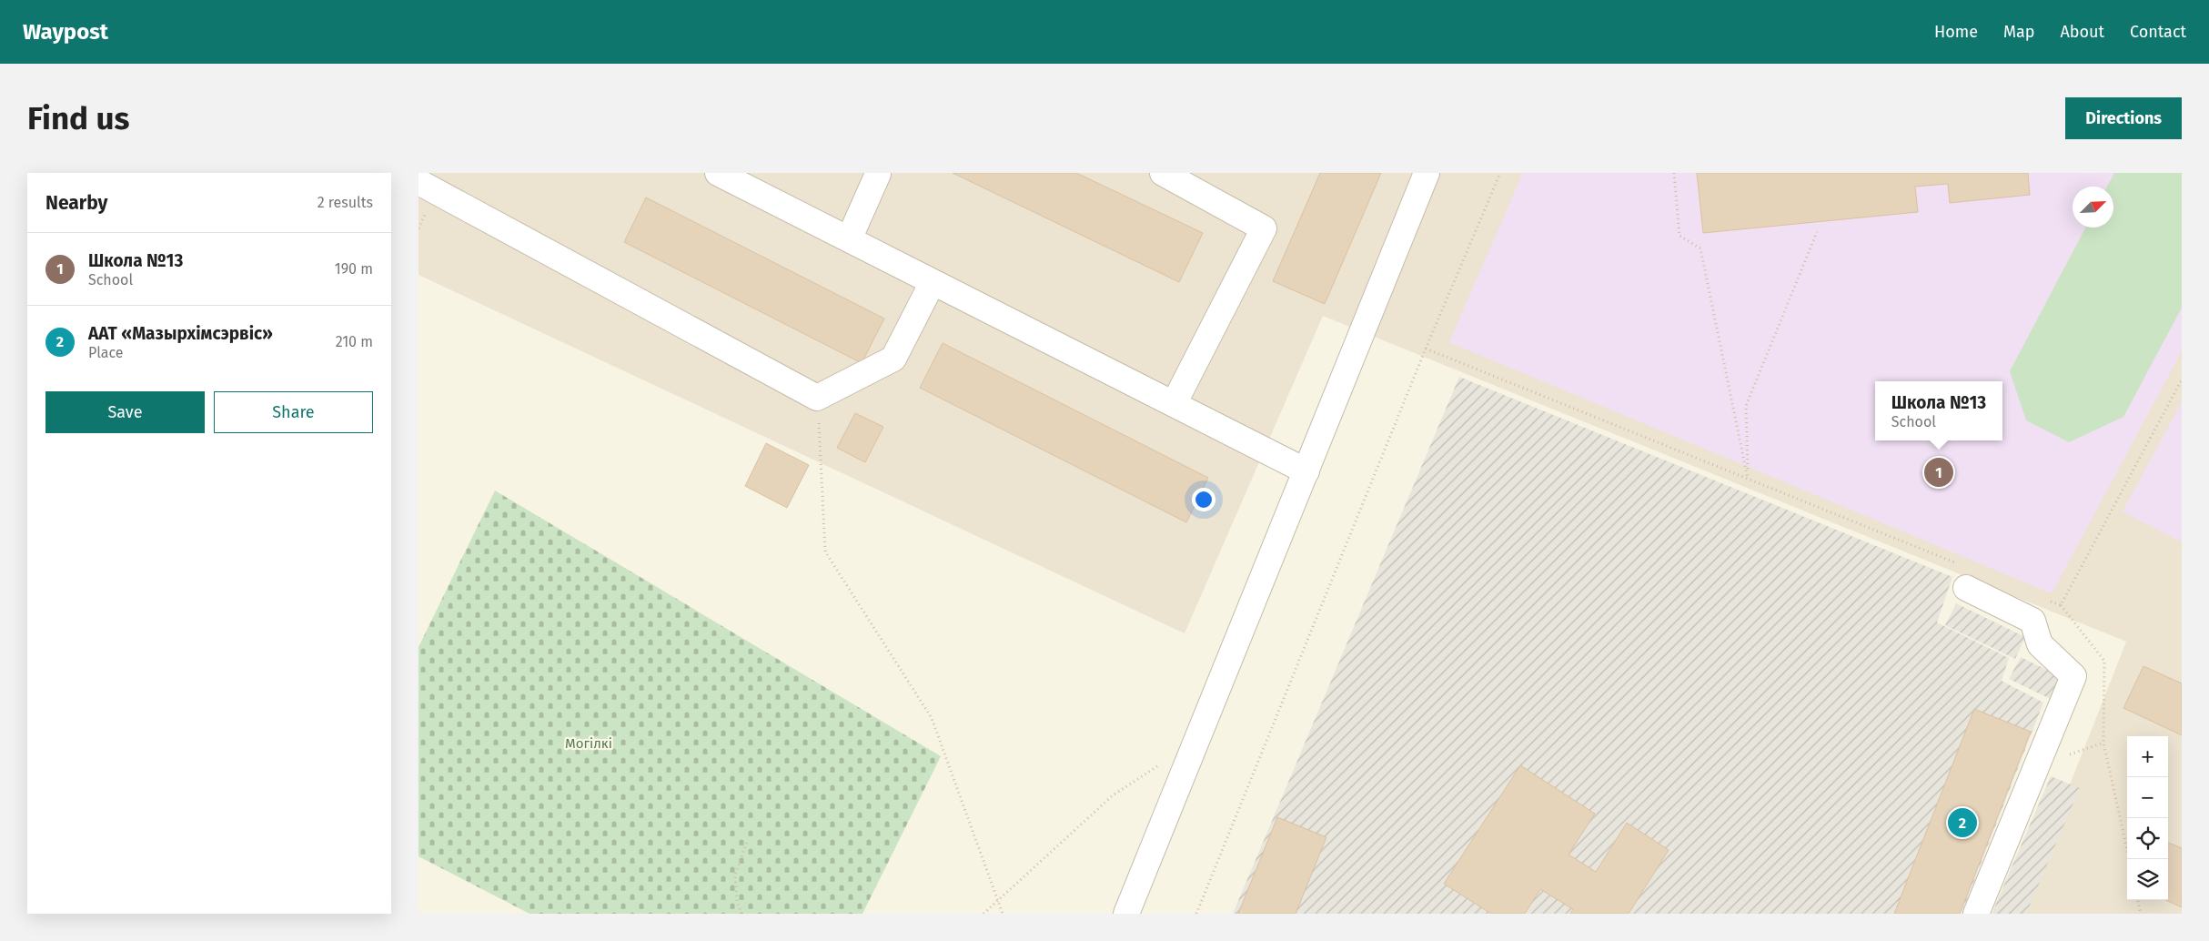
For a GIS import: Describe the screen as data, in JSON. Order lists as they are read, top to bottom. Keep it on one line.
{"parks":["Могілкі"],"north":"top right","page":{"header":"Waypost","nav":["Home","Map","About","Contact"],"buttons":["Directions",["Save","Share"]],"title":"Find us","heading":["Nearby","2 results"],"list":[{"mark":"1","name":"Школа №13","note":"School","value":"190 m"},{"mark":"2","name":"ААТ «Мазырхімсэрвіс»","note":"Place","value":"210 m"}],"popup":["Школа №13","School"],"pins":["1","2"],"map_buttons":["+","−"]}}
